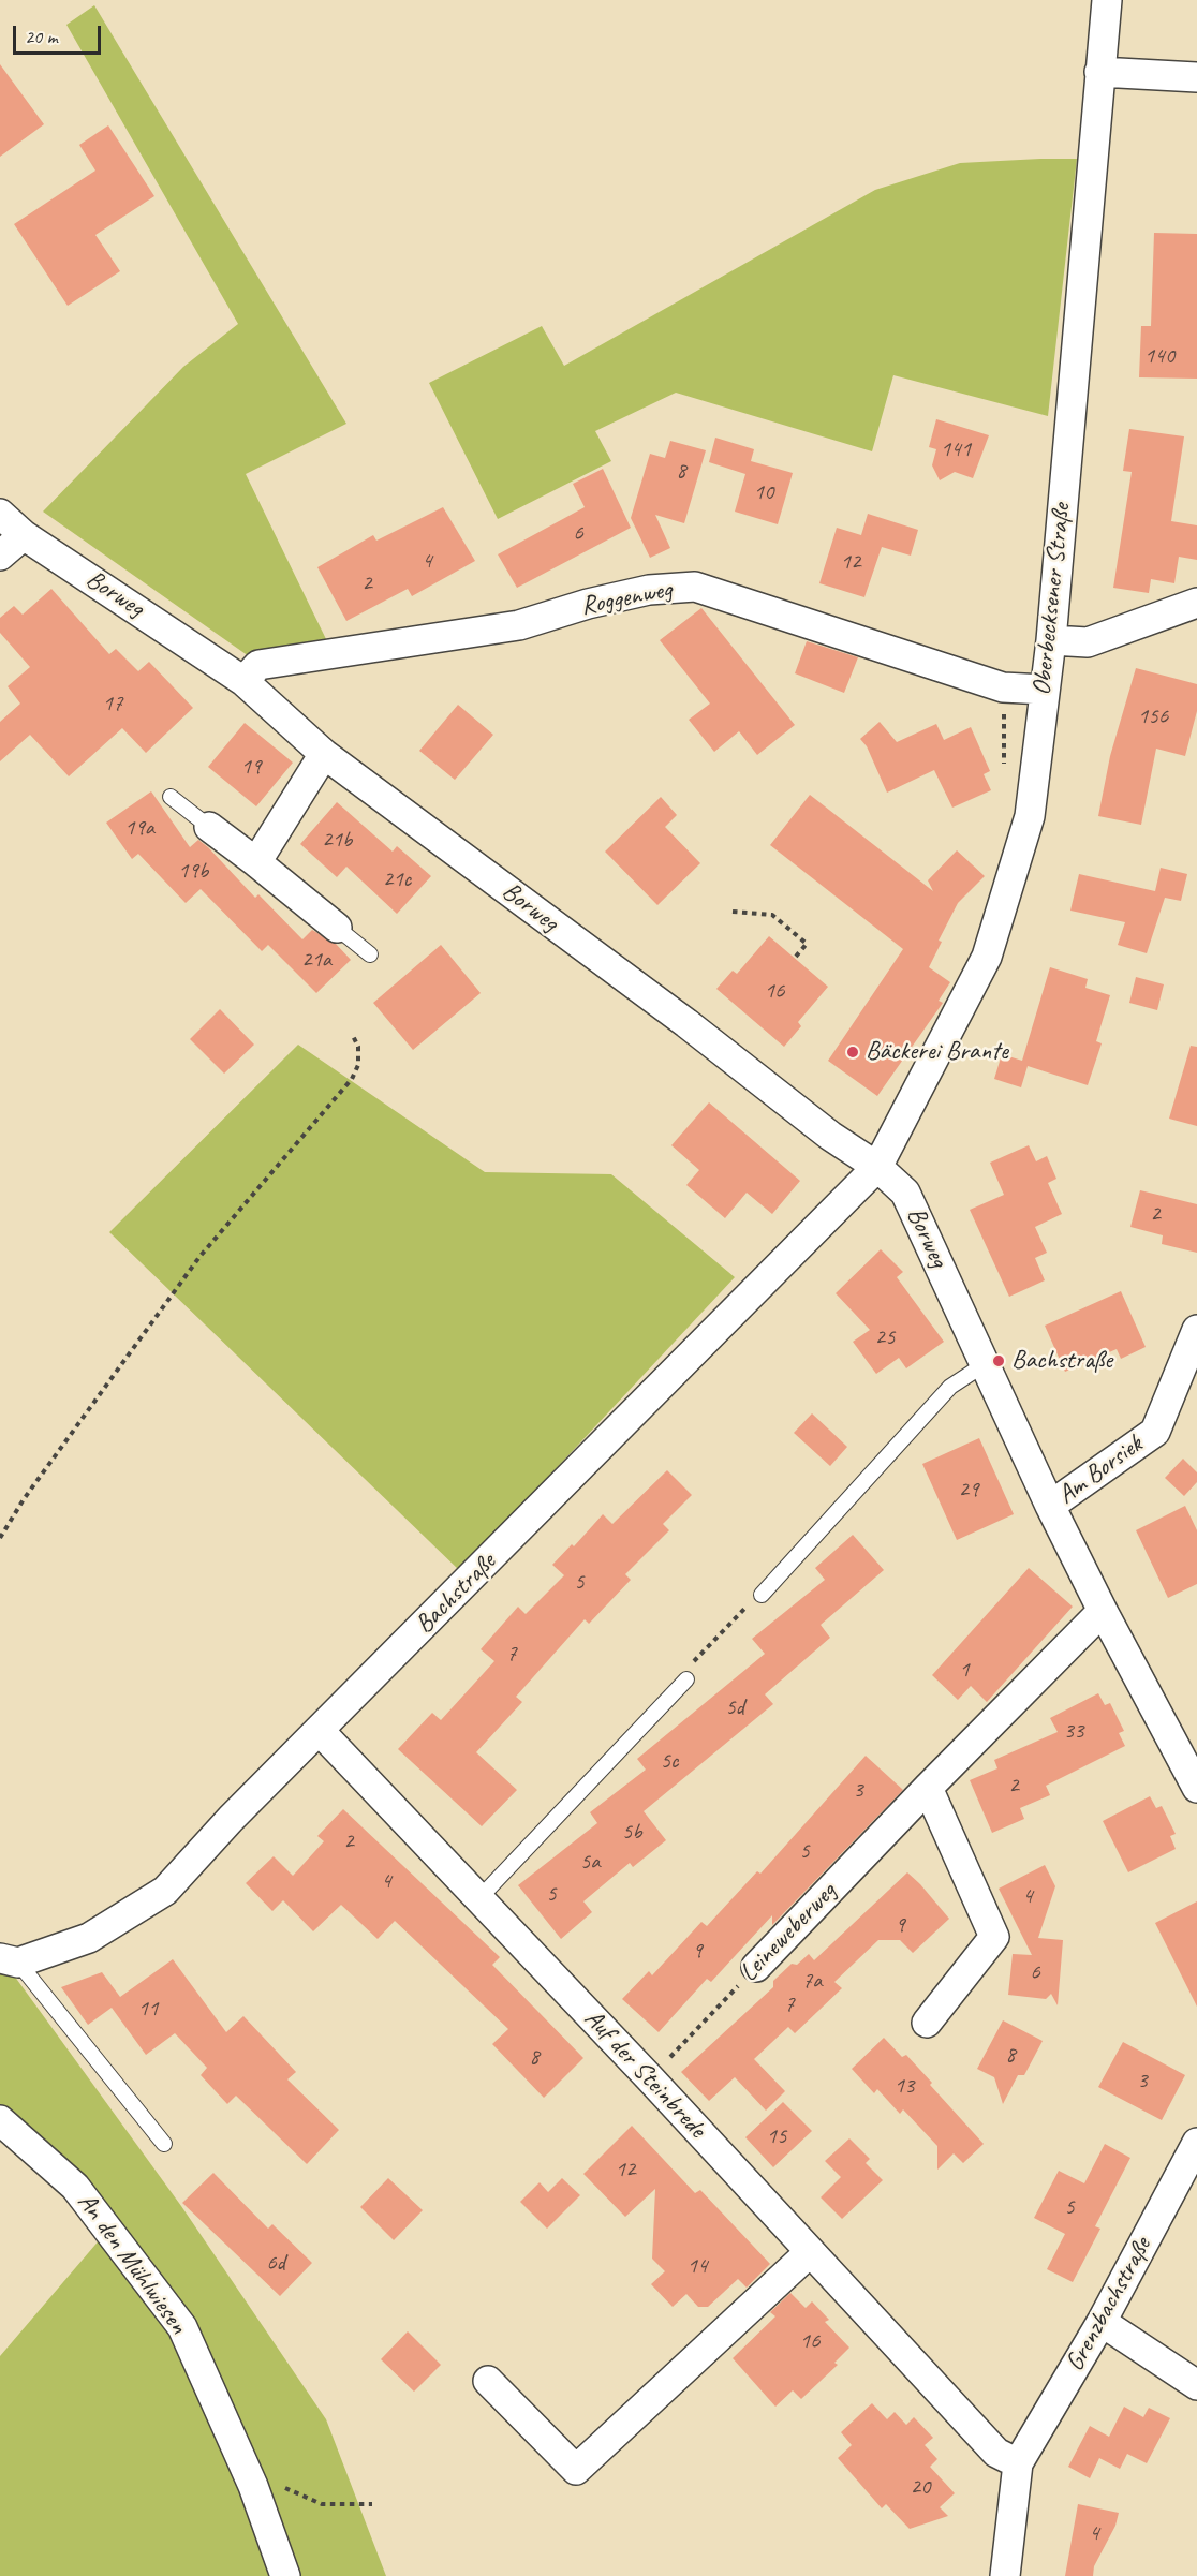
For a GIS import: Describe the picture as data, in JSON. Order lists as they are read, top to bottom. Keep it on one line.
{"streets":{"street":["Borweg","Roggenweg","Oberbecksener Straße","Am Borsiek","Bachstraße","Leineweberweg","Auf der Steinbrede","An den Mühlwiesen","Grenzbachstraße"]},"crossings":[["Borweg","Roggenweg"],["Borweg","Oberbecksener Straße"],["Borweg","Am Borsiek"],["Borweg","Bachstraße"],["Borweg","Leineweberweg"],["Roggenweg","Oberbecksener Straße"],["Oberbecksener Straße","Bachstraße"],["Bachstraße","Auf der Steinbrede"],["Leineweberweg","Auf der Steinbrede"],["Auf der Steinbrede","Grenzbachstraße"]],"places":["Bäckerei Brante","Bachstraße"],"house_numbers":["140","141","8","10","6","4","12","2","17","156","19","19a","21b","19b","21c","21a","16","2","25","29","5","7","1","5d","33","5c","2","3","5b","2","5","5a","4","5","4","9","9","6","7a","7","11","8","8","3","13","15","12","5","6d","14","16","20","4"],"scale_bar":"20 m"}
